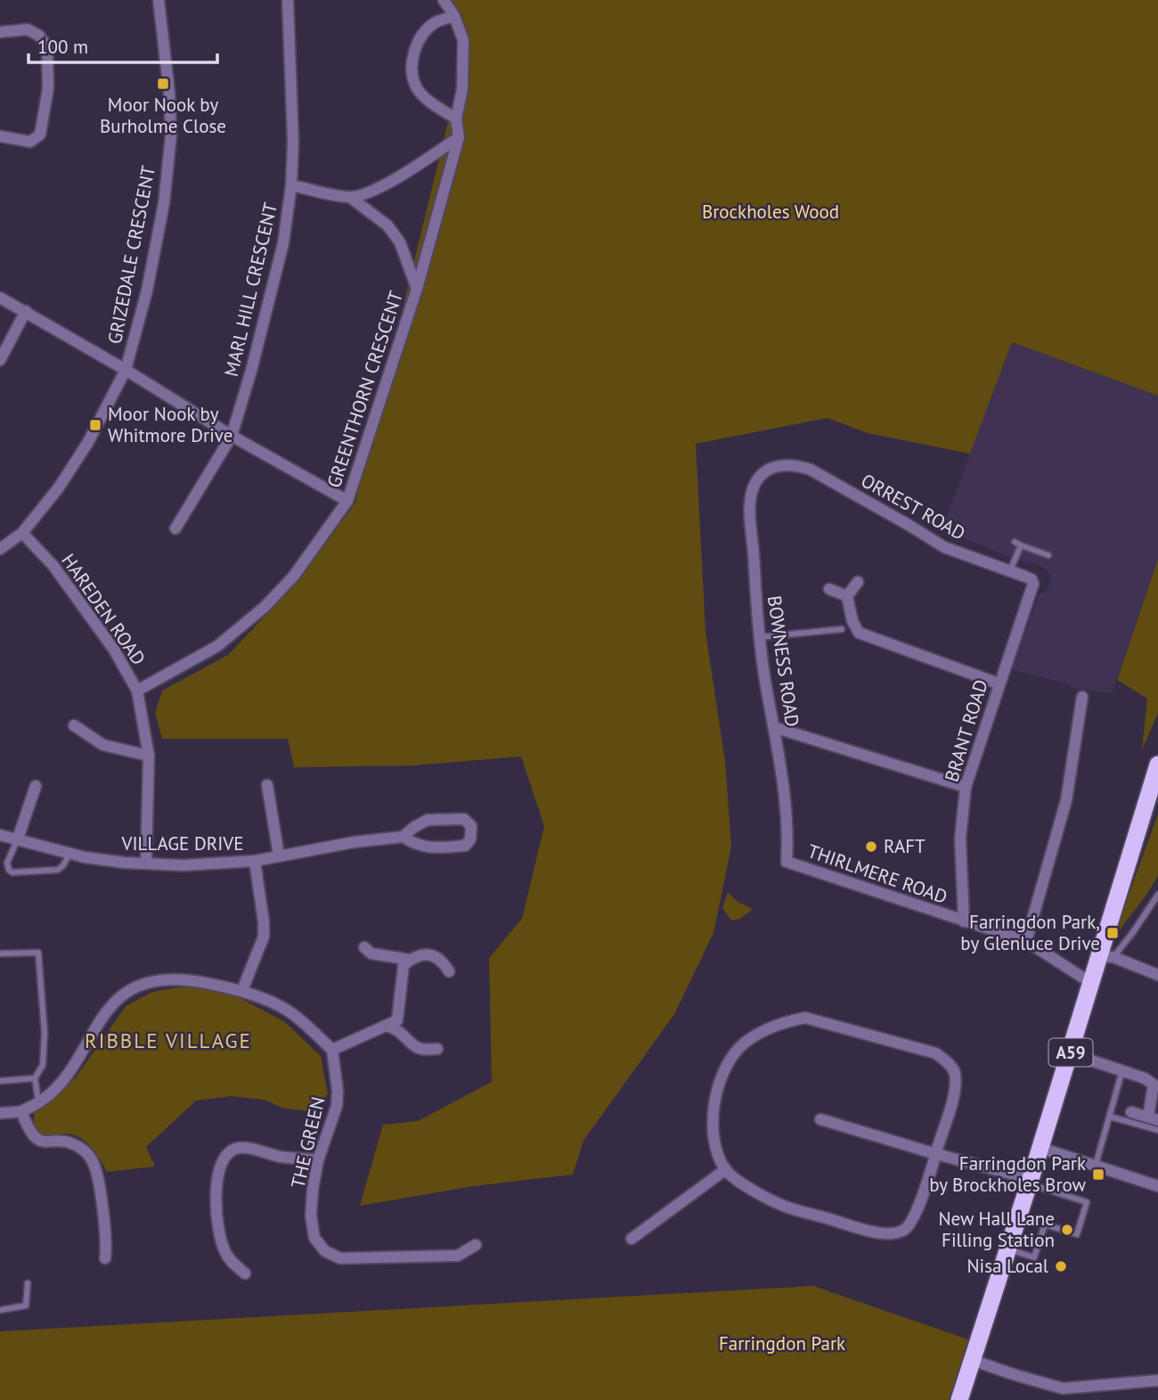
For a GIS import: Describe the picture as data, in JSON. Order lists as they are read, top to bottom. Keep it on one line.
{"streets":{"highway":["A59"],"street":["GRIZEDALE CRESCENT","MARL HILL CRESCENT","GREENTHORN CRESCENT","ORREST ROAD","HAREDEN ROAD","BOWNESS ROAD","BRANT ROAD","VILLAGE DRIVE","THIRLMERE ROAD","THE GREEN"]},"crossings":[["GRIZEDALE CRESCENT","HAREDEN ROAD"],["GREENTHORN CRESCENT","HAREDEN ROAD"],["ORREST ROAD","BOWNESS ROAD"],["ORREST ROAD","BRANT ROAD"],["HAREDEN ROAD","VILLAGE DRIVE"],["BOWNESS ROAD","THIRLMERE ROAD"],["BRANT ROAD","THIRLMERE ROAD"],["THIRLMERE ROAD","A59"]],"districts":["RIBBLE VILLAGE"],"parks":["Brockholes Wood","Farringdon Park"],"places":{"transit":["Moor Nook by Burholme Close","Moor Nook by Whitmore Drive","Farringdon Park, by Glenluce Drive","Farringdon Park by Brockholes Brow"],"other":["RAFT","New Hall Lane Filling Station","Nisa Local"]},"scale_bar":"100 m"}
